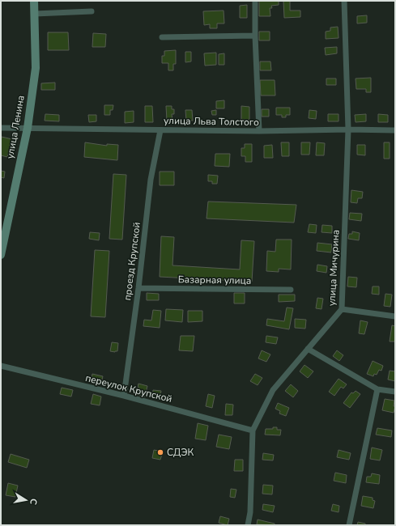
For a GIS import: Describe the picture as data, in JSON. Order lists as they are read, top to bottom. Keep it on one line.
{"streets":{"main road":["улица Ленина"],"street":["улица Льва Толстого","проезд Крупской","улица Мичурина","Базарная улица","переулок Крупской"]},"crossings":[["улица Льва Толстого","улица Ленина"],["улица Льва Толстого","проезд Крупской"],["улица Льва Толстого","улица Мичурина"],["проезд Крупской","Базарная улица"],["проезд Крупской","переулок Крупской"],["улица Мичурина","переулок Крупской"]],"places":["СДЭК"],"north":"right"}
